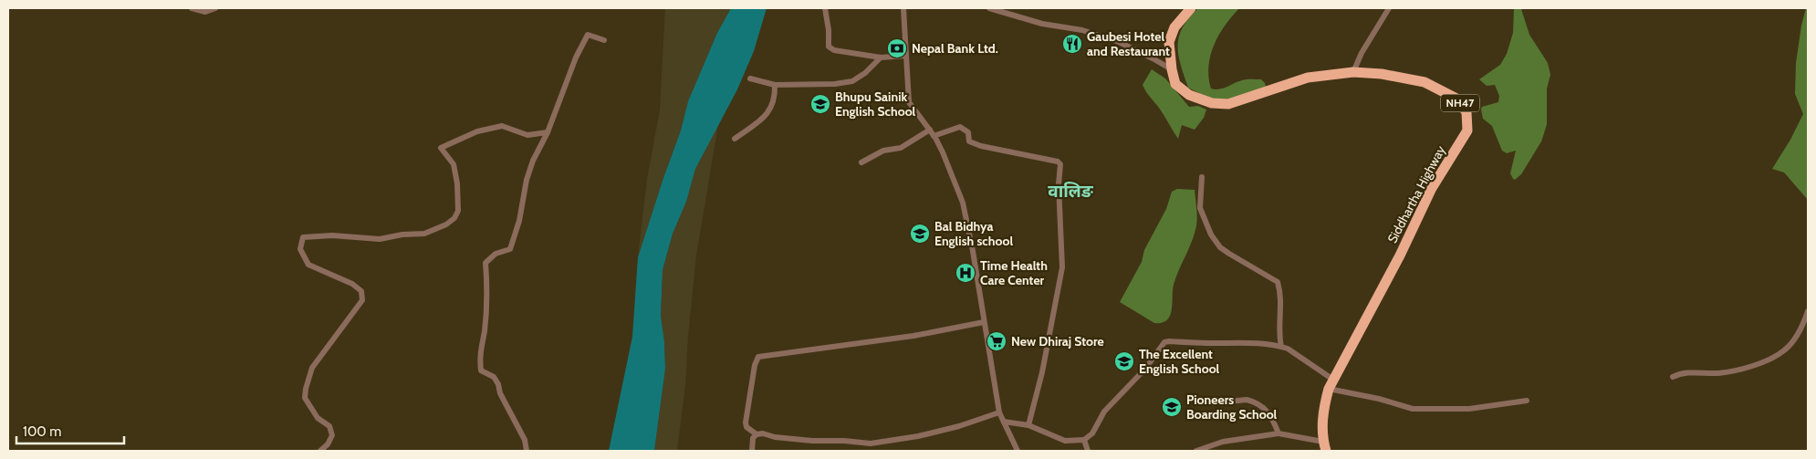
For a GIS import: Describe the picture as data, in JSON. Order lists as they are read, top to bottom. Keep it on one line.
{"streets":{"highway":["NH47","Siddhartha Highway"]},"districts":["वालिङ"],"places":{"restaurant":["Gaubesi Hotel and Restaurant"],"bank":["Nepal Bank Ltd."],"school or university":["Bhupu Sainik English School","Bal Bidhya English school","The Excellent English School","Pioneers Boarding School"],"hospital":["Time Health Care Center"],"supermarket":["New Dhiraj Store"]},"scale_bar":"100 m"}
